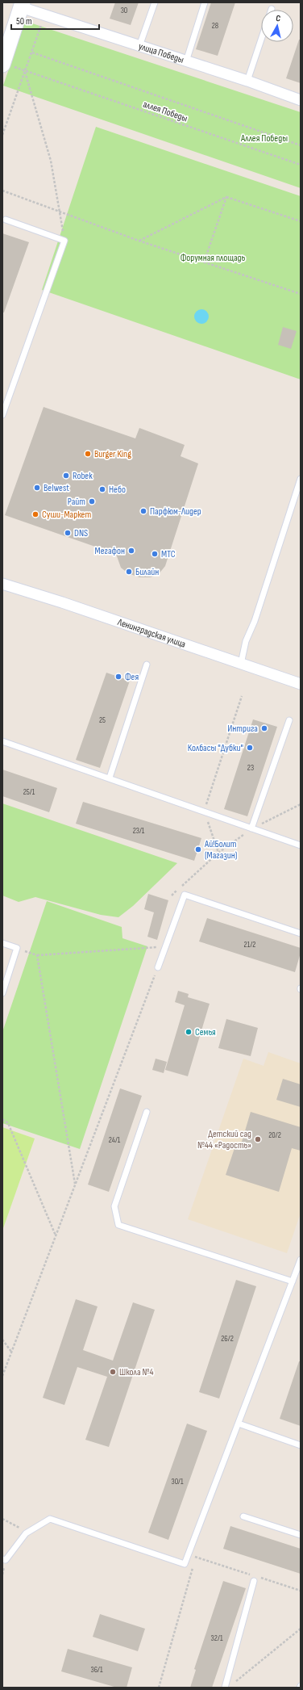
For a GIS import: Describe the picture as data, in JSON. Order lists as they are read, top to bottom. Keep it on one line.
{"streets":{"street":["улица Победы","Ленинградская улица"],"path":["аллея Победы"]},"parks":["Аллея Победы","Форумная площадь"],"places":["Burger King","Robek","Belwest","Небо","Райт","Парфюм-Лидер","Суши-Маркет","DNS","Мегафон","МТС","Билайн","Фея","Интрига","Колбасы \"Дубки\"","Ай!Болит (Магазин)","Семья","Детский сад №44 «Радость»","Школа №4"],"house_numbers":["30","28","25","23","25/1","23/1","21/2","20/2","24/1","26/2","30/1","32/1","36/1"],"scale_bar":"50 m","north":"top"}
